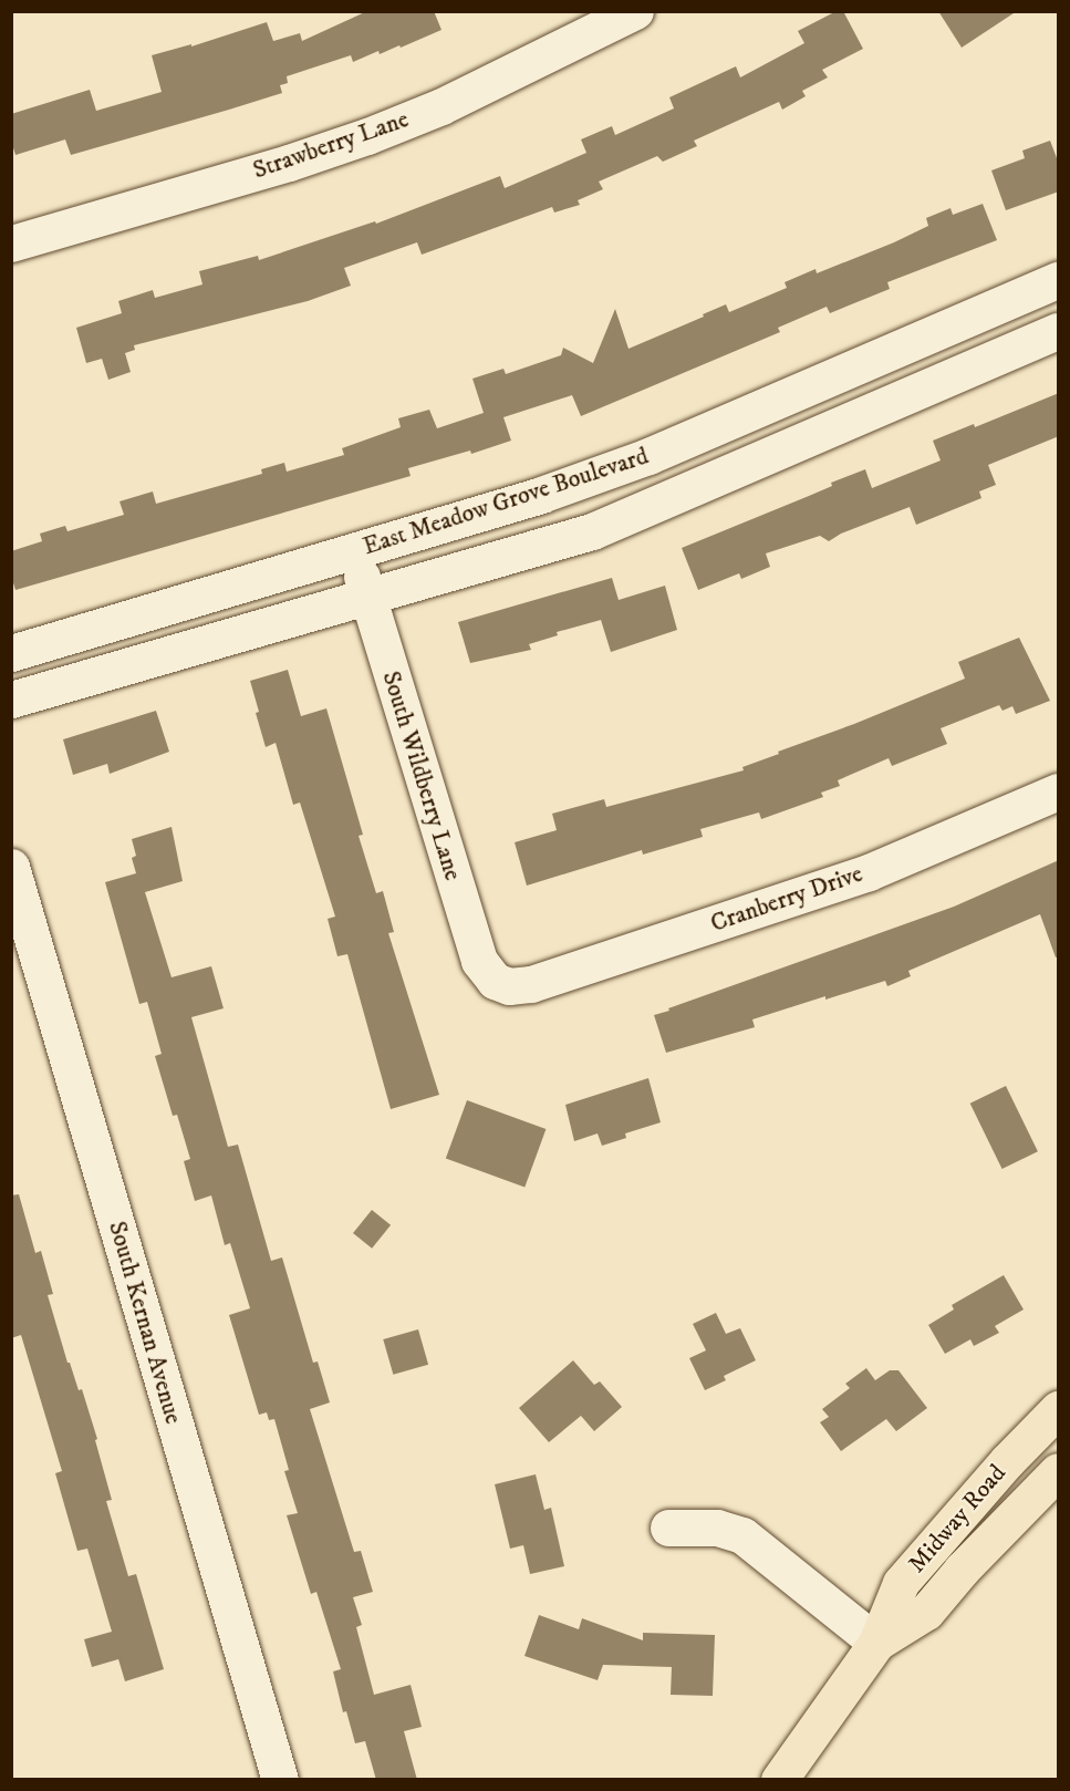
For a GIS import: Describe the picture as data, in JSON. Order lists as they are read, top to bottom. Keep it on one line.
{"streets":{"main road":["Midway Road"],"street":["Strawberry Lane","East Meadow Grove Boulevard","South Wildberry Lane","Cranberry Drive","South Kernan Avenue"]},"crossings":[["East Meadow Grove Boulevard","South Wildberry Lane"],["South Wildberry Lane","Cranberry Drive"]]}
